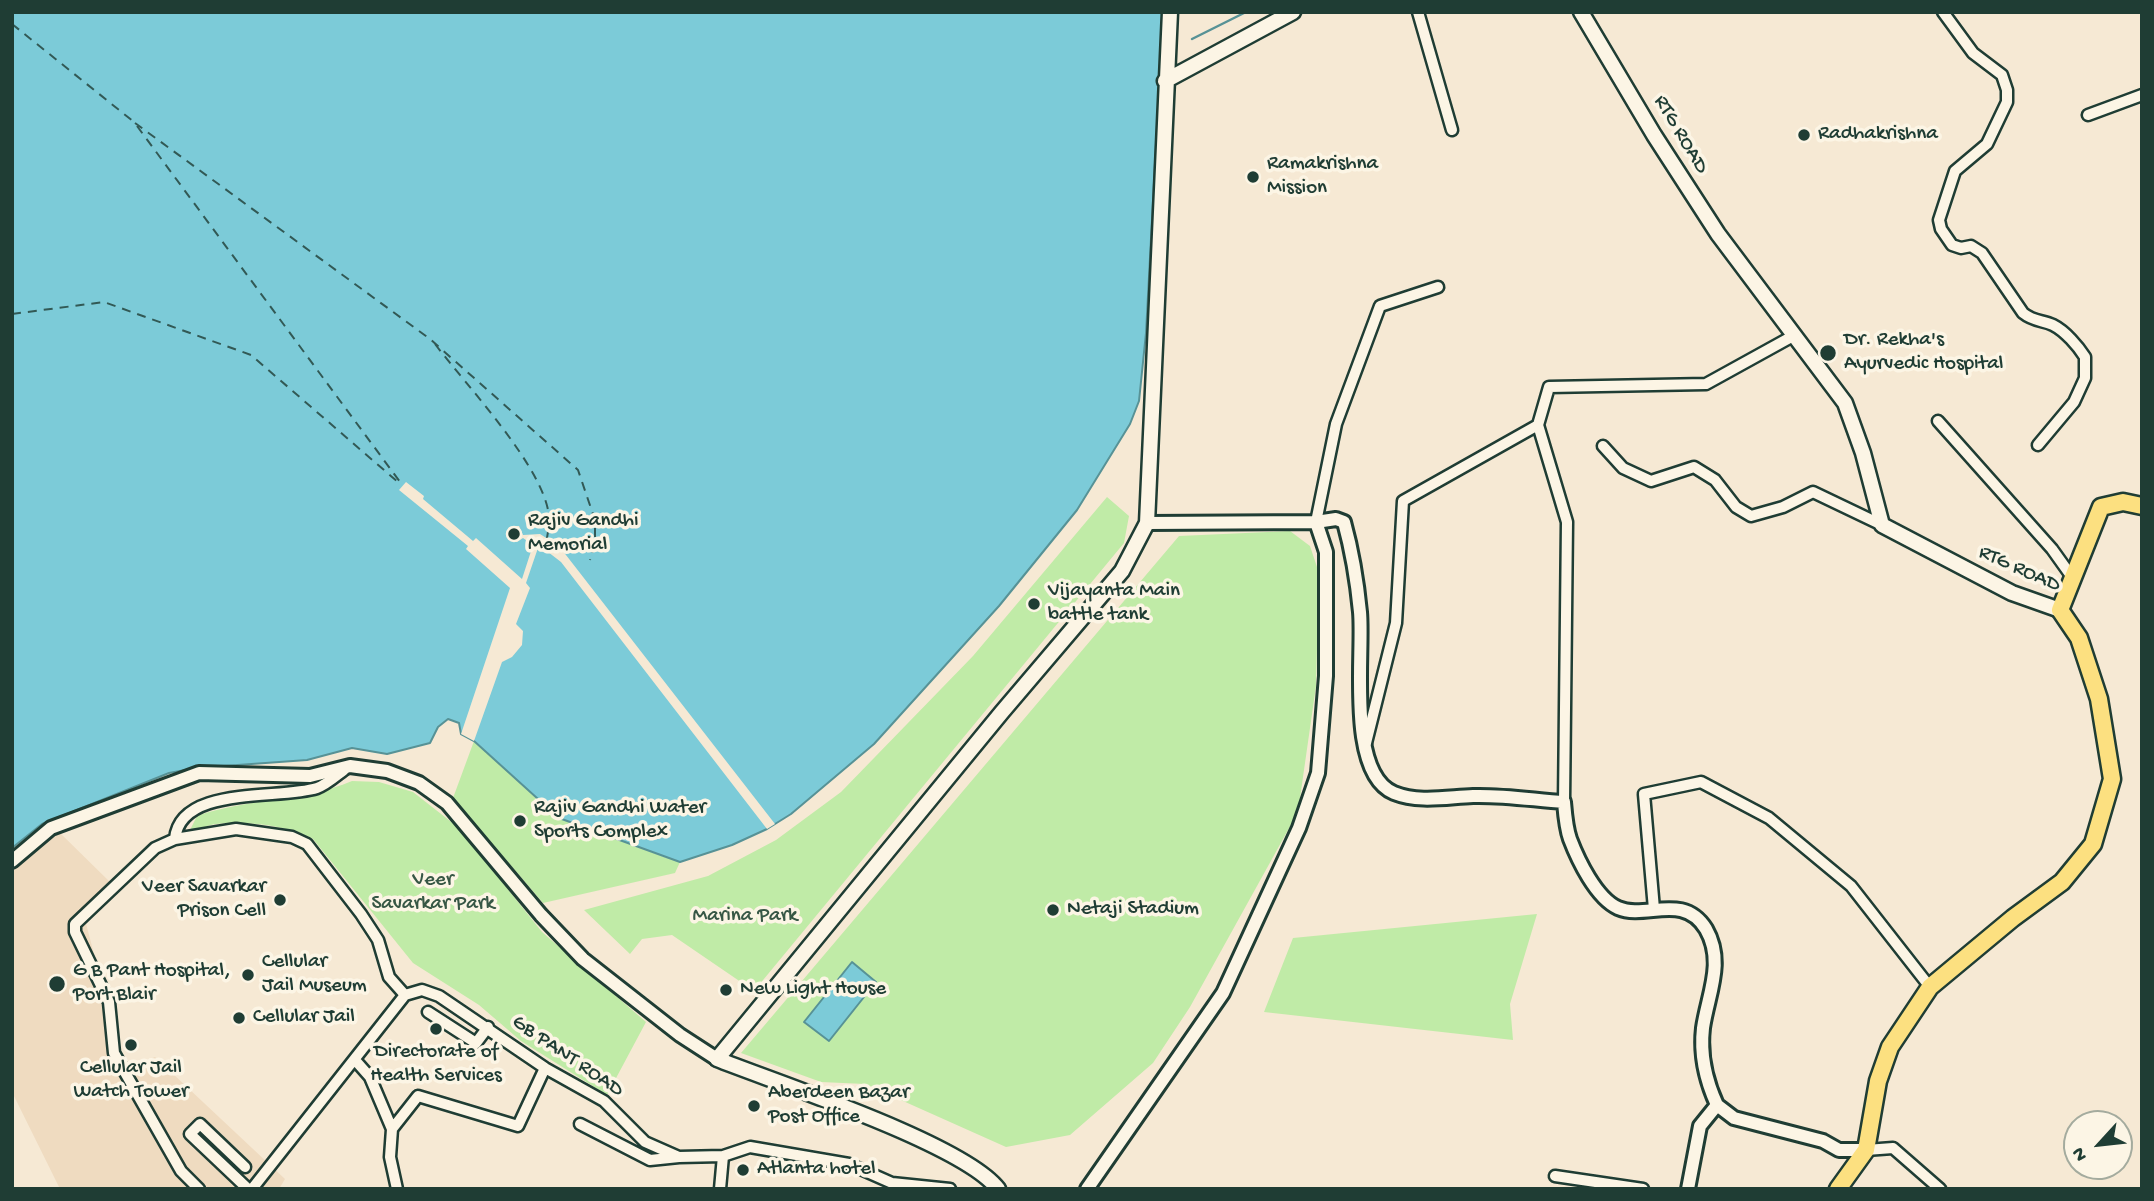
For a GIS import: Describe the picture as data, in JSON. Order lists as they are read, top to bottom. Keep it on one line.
{"streets":{"main road":["RTG ROAD"],"street":["GB PANT ROAD"]},"parks":["Veer Savarkar Park","Marina Park"],"places":["Radhakrishna","Ramakrishna Mission","Dr. Rekha's Ayurvedic Hospital","Rajiv Gandhi Memorial","Vijayanta Main battle tank","Rajiv Gandhi Water Sports Complex","Veer Savarkar Prison Cell","Netaji Stadium","Cellular Jail Museum","G B Pant Hospital, Port Blair","New Light House","Cellular Jail","Directorate of Health Services","Cellular Jail Watch Tower","Aberdeen Bazar Post Office","Atlanta hotel"],"north":"bottom left"}
